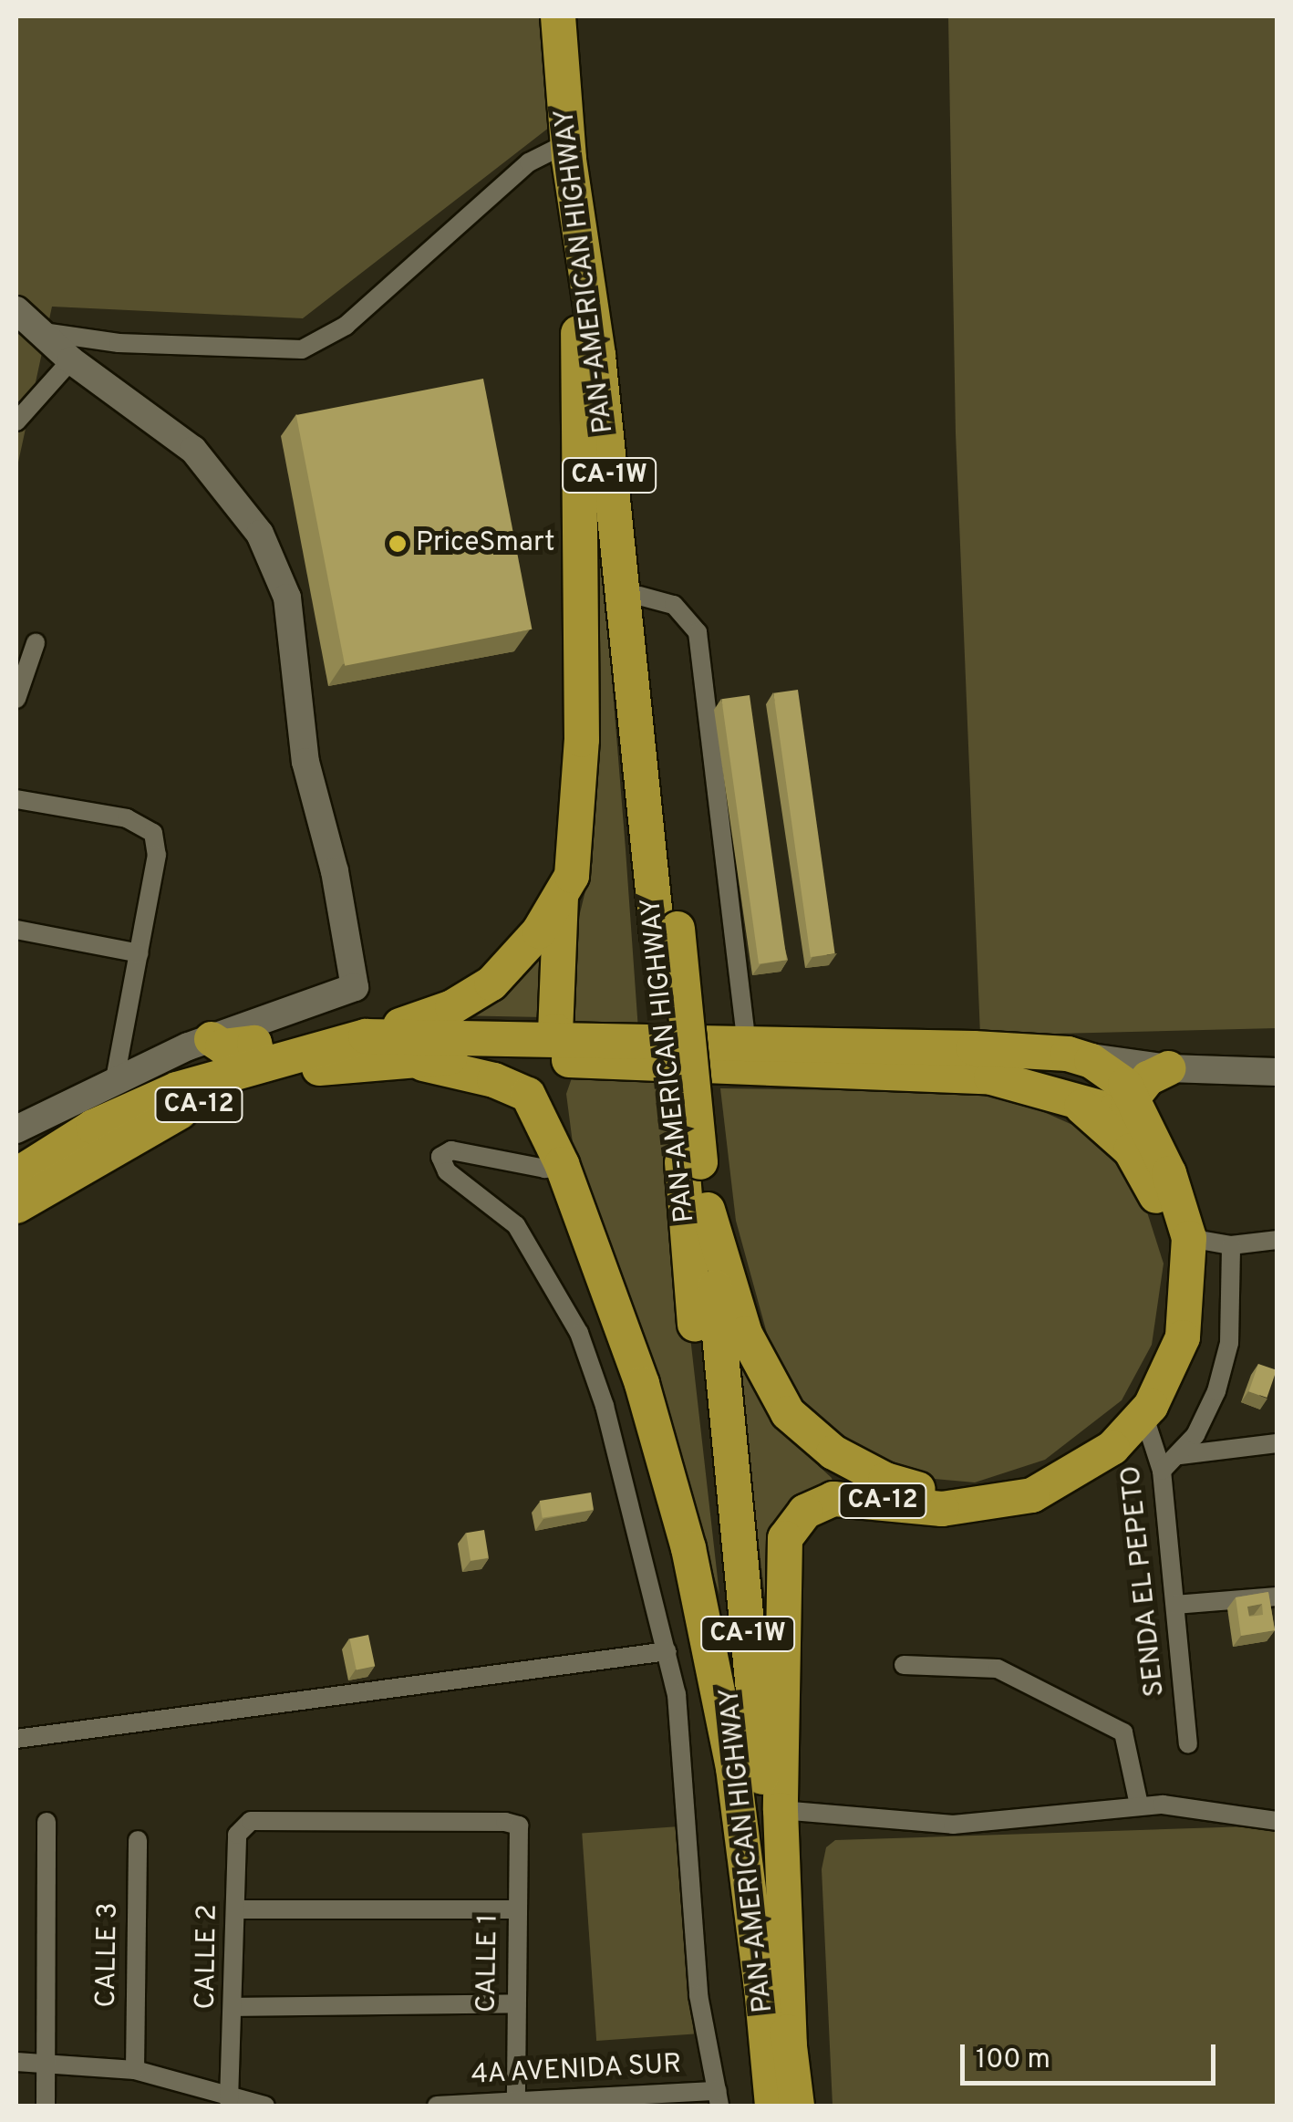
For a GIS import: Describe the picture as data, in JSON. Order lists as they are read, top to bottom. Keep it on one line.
{"streets":{"highway":["PAN-AMERICAN HIGHWAY","CA-1W","CA-12"],"street":["SENDA EL PEPETO","CALLE 3","CALLE 2","CALLE 1","4A AVENIDA SUR"]},"crossings":[["PAN-AMERICAN HIGHWAY","CA-12"],["CA-12","SENDA EL PEPETO"],["CALLE 2","CALLE 1"],["CALLE 1","4A AVENIDA SUR"]],"places":["PriceSmart"],"scale_bar":"100 m"}
